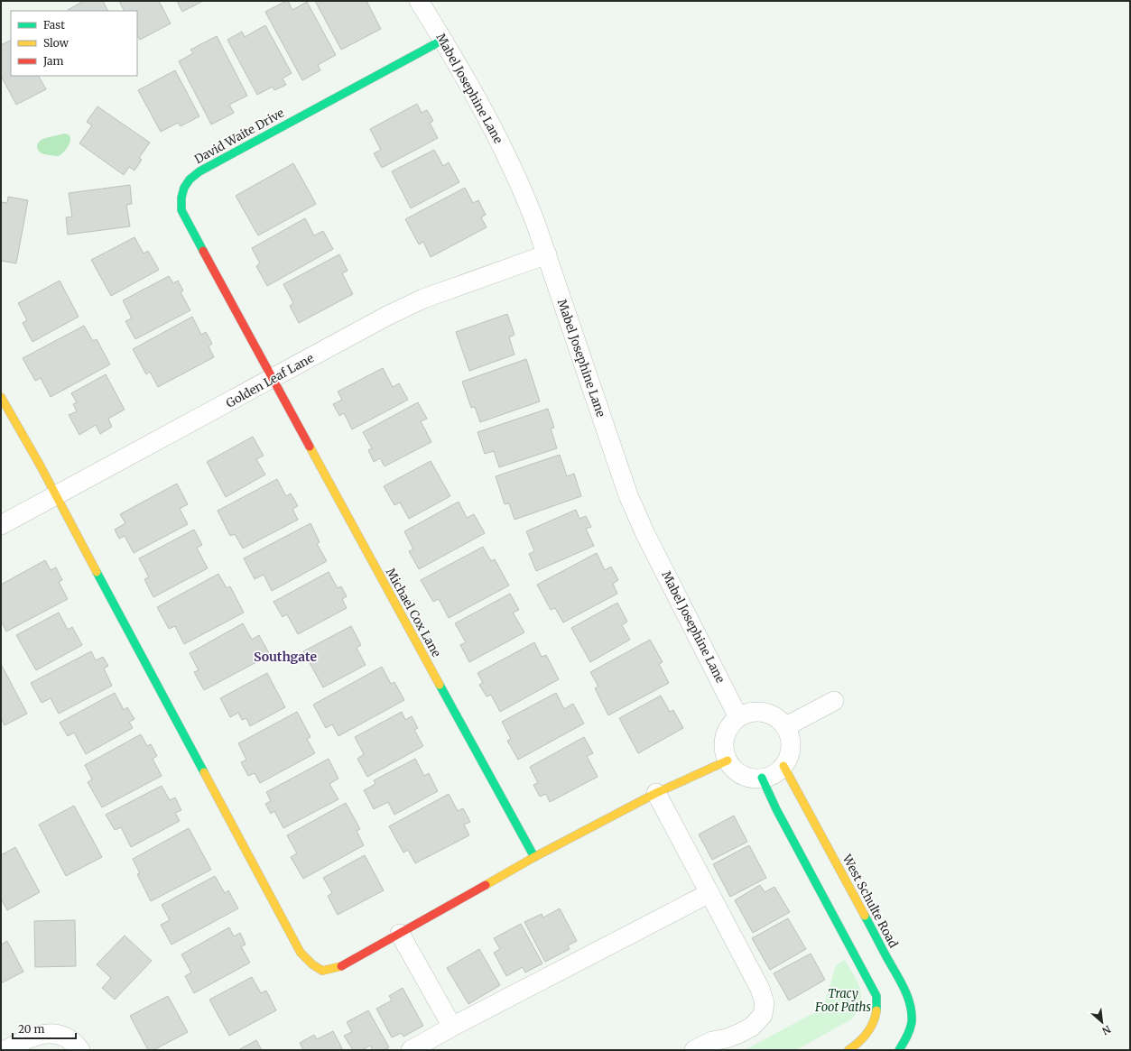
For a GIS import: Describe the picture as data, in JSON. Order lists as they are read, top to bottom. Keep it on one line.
{"streets":{"street":["Mabel Josephine Lane","David Waite Drive","Golden Leaf Lane","Michael Cox Lane","West Schulte Road"]},"crossings":[["Mabel Josephine Lane","David Waite Drive"],["Mabel Josephine Lane","Golden Leaf Lane"],["Mabel Josephine Lane","West Schulte Road"],["David Waite Drive","Golden Leaf Lane"],["David Waite Drive","Michael Cox Lane"],["Golden Leaf Lane","Michael Cox Lane"]],"districts":["Southgate"],"parks":["Tracy Foot Paths"],"legend":["Fast","Slow","Jam"],"scale_bar":"20 m","north":"bottom right"}
